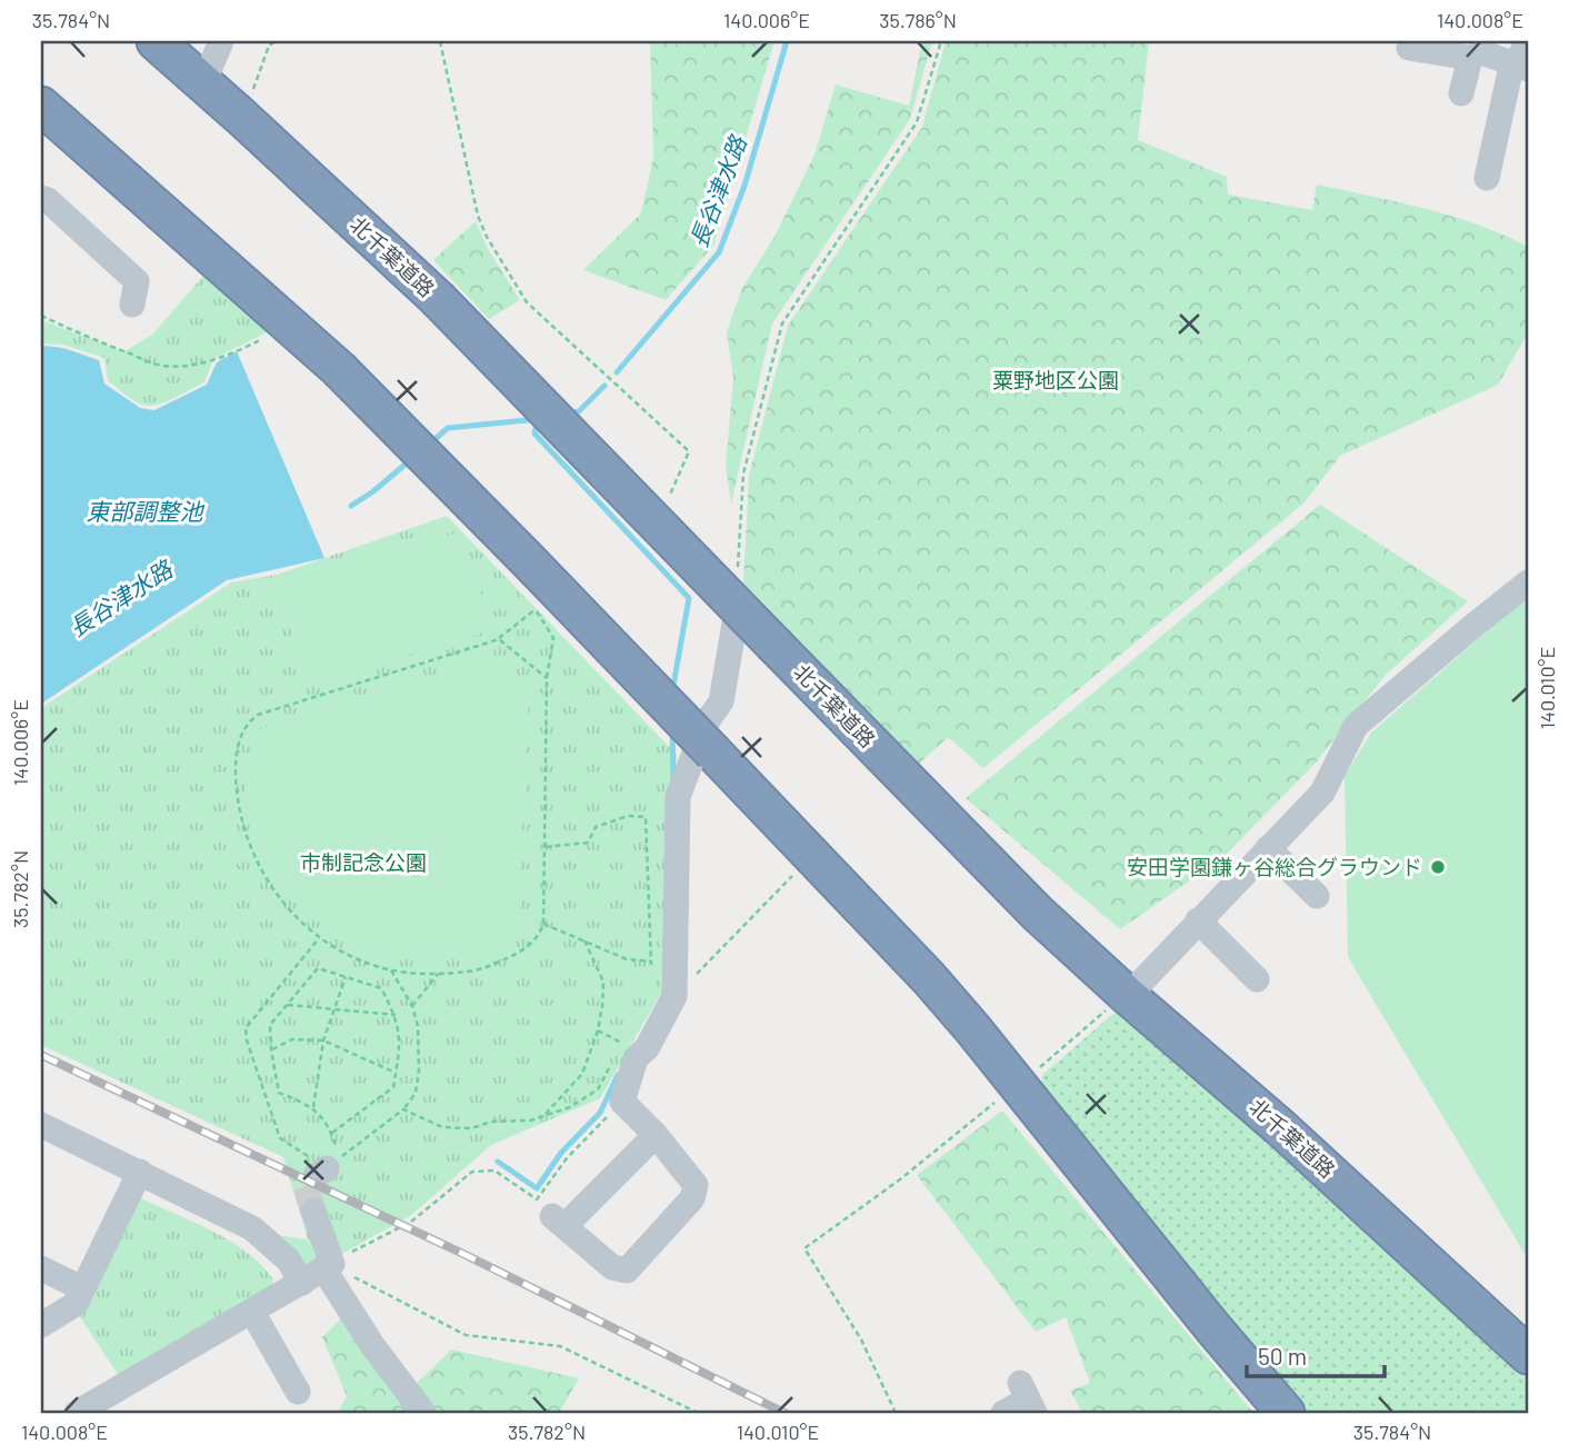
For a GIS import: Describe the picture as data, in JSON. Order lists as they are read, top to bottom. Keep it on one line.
{"streets":{"highway":["北千葉道路"]},"water":["長谷津水路","東部調整池"],"parks":["粟野地区公園","市制記念公園"],"places":["安田学園鎌ヶ谷総合グラウンド"],"scale_bar":"50 m","coordinates":["35.784°N","140.006°E","35.786°N","140.008°E","140.010°E","35.782°N"]}
